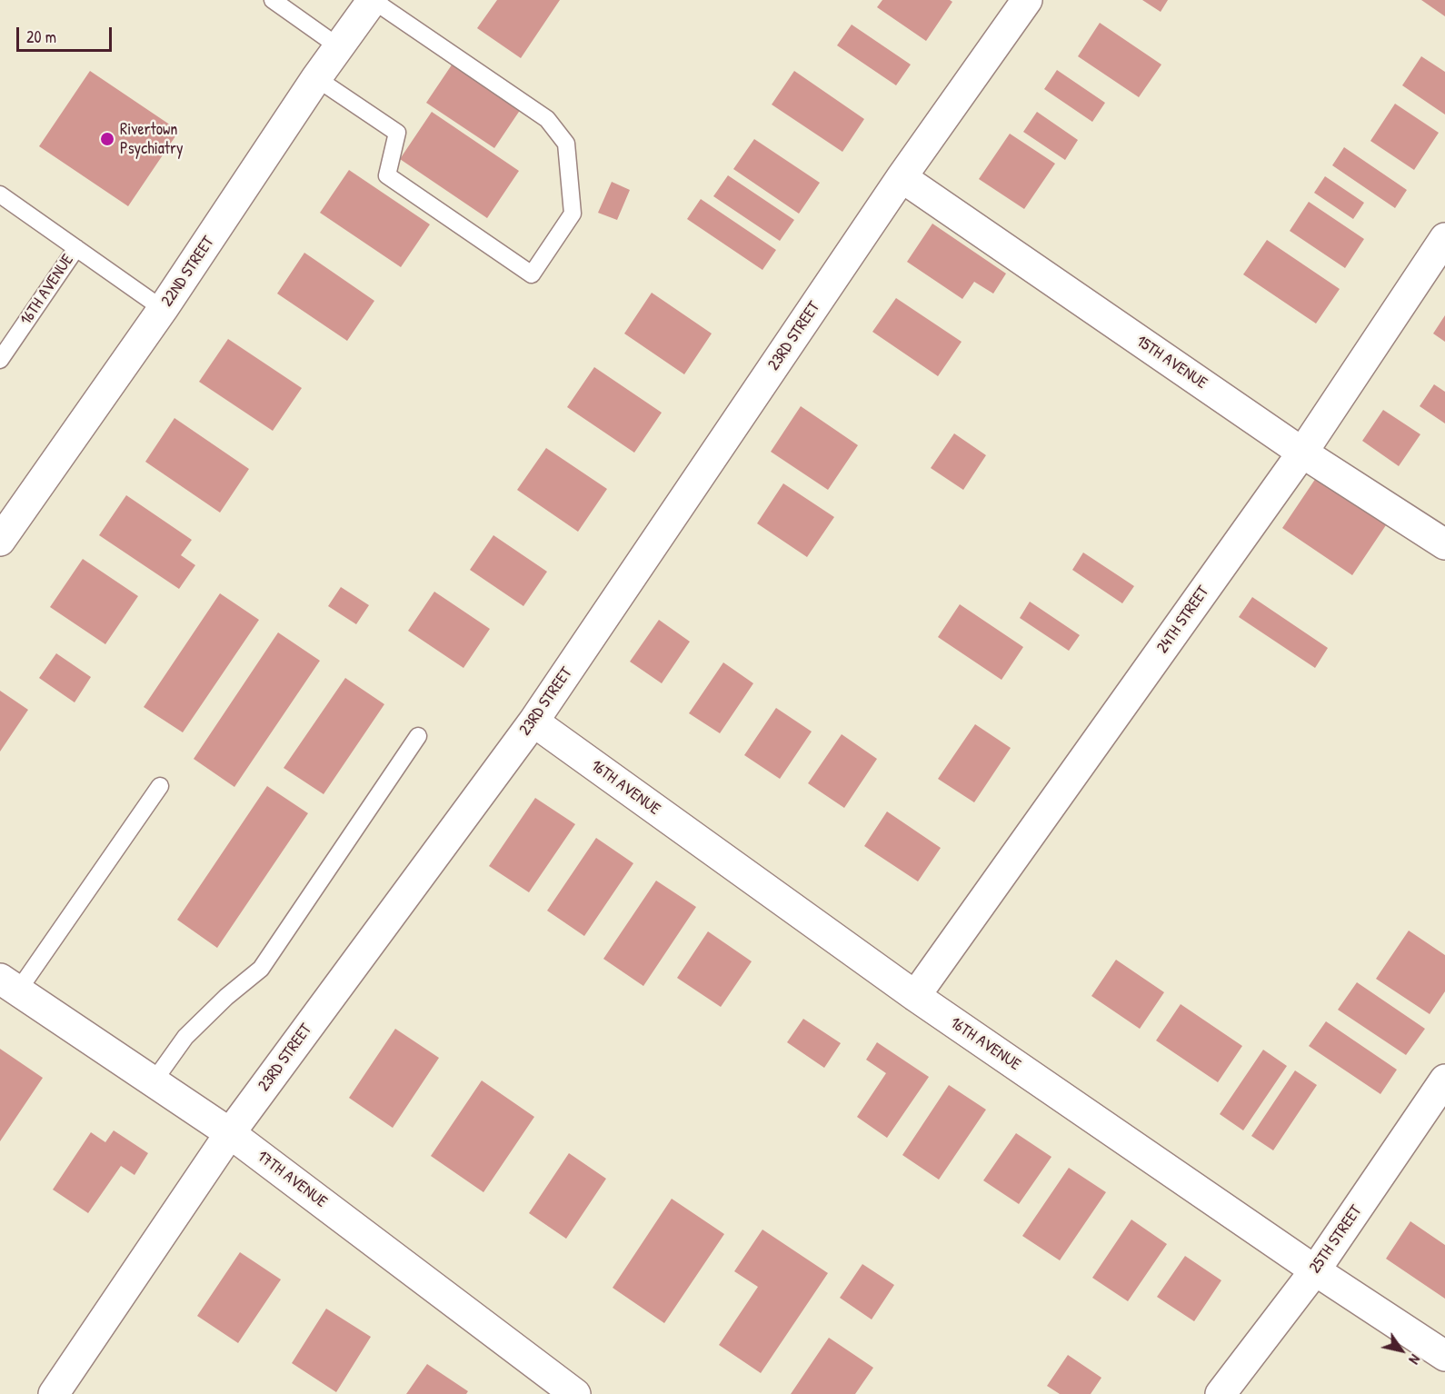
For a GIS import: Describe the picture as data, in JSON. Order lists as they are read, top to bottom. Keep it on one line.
{"streets":{"street":["22ND STREET","16TH AVENUE","23RD STREET","15TH AVENUE","24TH STREET","17TH AVENUE","25TH STREET"]},"crossings":[["22ND STREET","16TH AVENUE"],["16TH AVENUE","23RD STREET"],["16TH AVENUE","24TH STREET"],["16TH AVENUE","25TH STREET"],["23RD STREET","15TH AVENUE"],["23RD STREET","17TH AVENUE"],["15TH AVENUE","24TH STREET"]],"places":["Rivertown Psychiatry"],"scale_bar":"20 m","north":"bottom right"}
